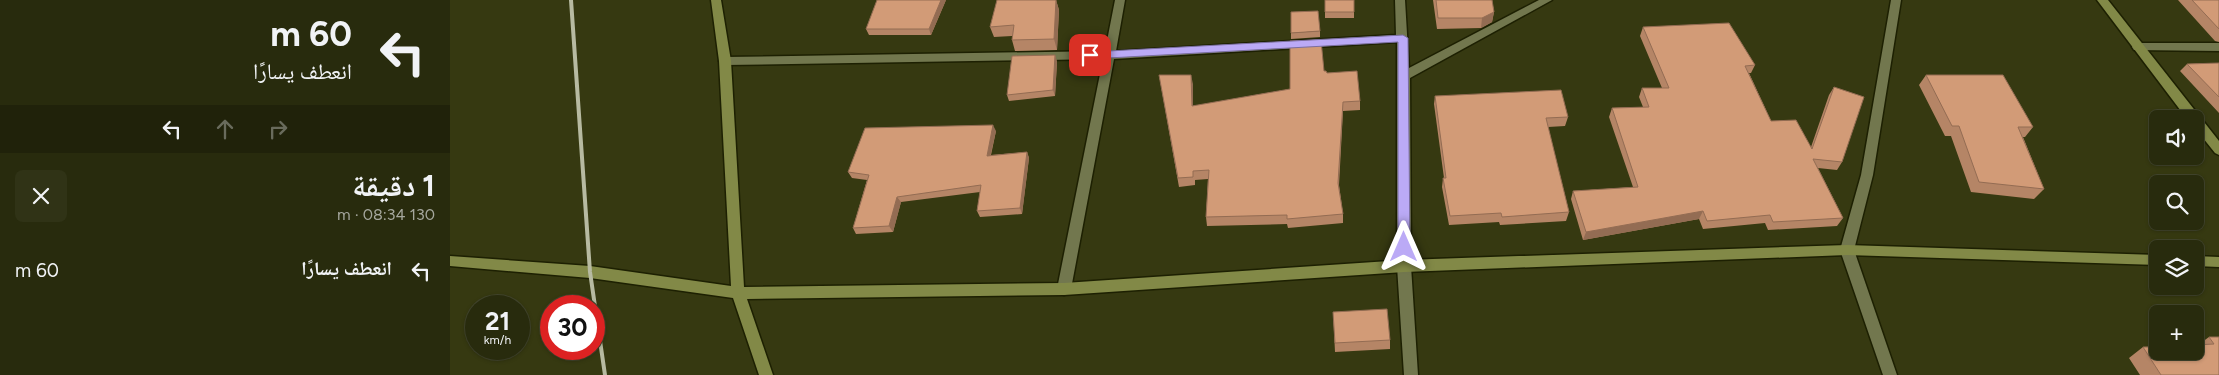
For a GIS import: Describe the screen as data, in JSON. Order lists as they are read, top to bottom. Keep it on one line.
{"page":{"turn":["60 m","انعطف يسارًا"],"map_buttons":"+","heading":["1 دقيقة","130 m · 08:34"],"list":[{"name":"انعطف يسارًا","value":"60 m"}],"speed":"21 km/h","limit":"30"}}
